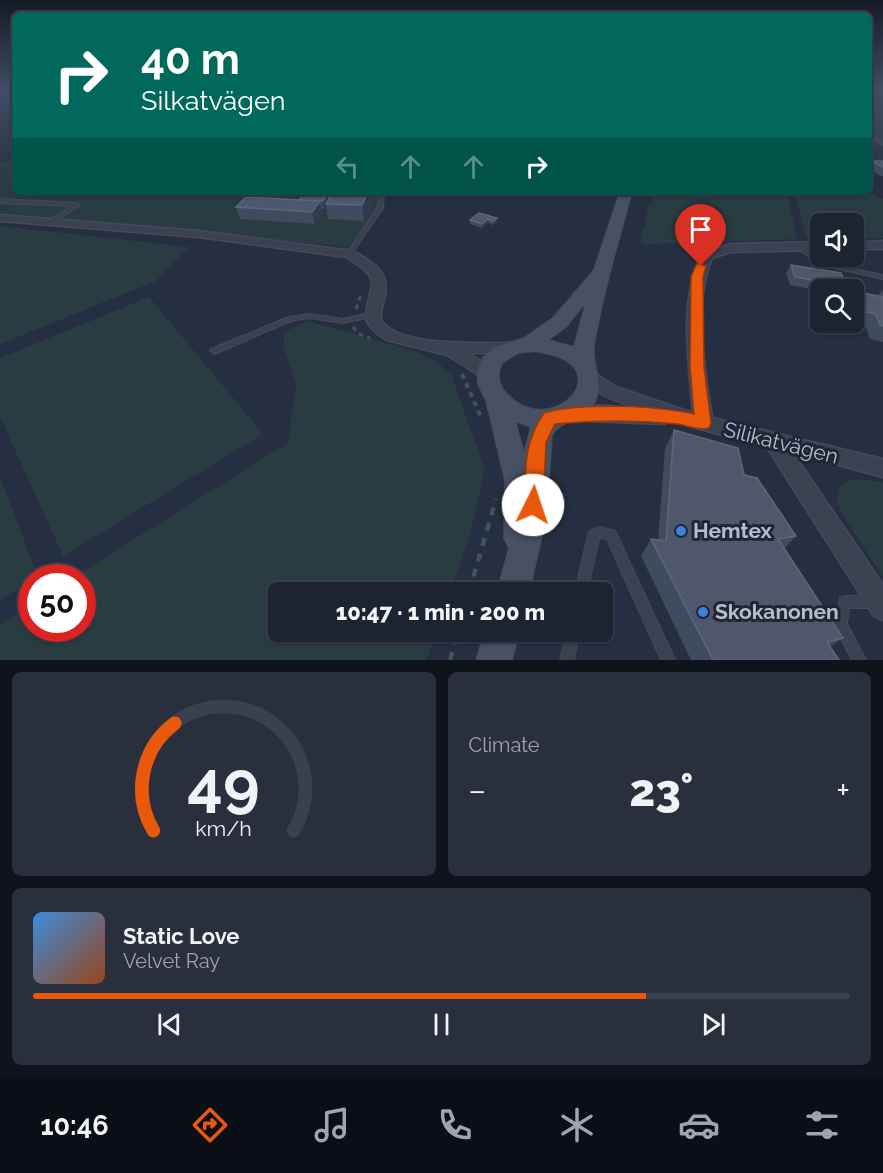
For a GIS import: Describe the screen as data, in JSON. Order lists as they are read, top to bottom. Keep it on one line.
{"streets":{"street":["Silikatvägen"]},"places":["Hemtex","Skokanonen"],"page":{"turn":["40 m","Silkatvägen"],"limit":"50","trip":"10:47 · 1 min · 200 m","tile":"Climate","heat":["−","23°","+"],"song":["Static Love","Velvet Ray"],"tabs":"10:46","gauge":["49","km/h"]}}
